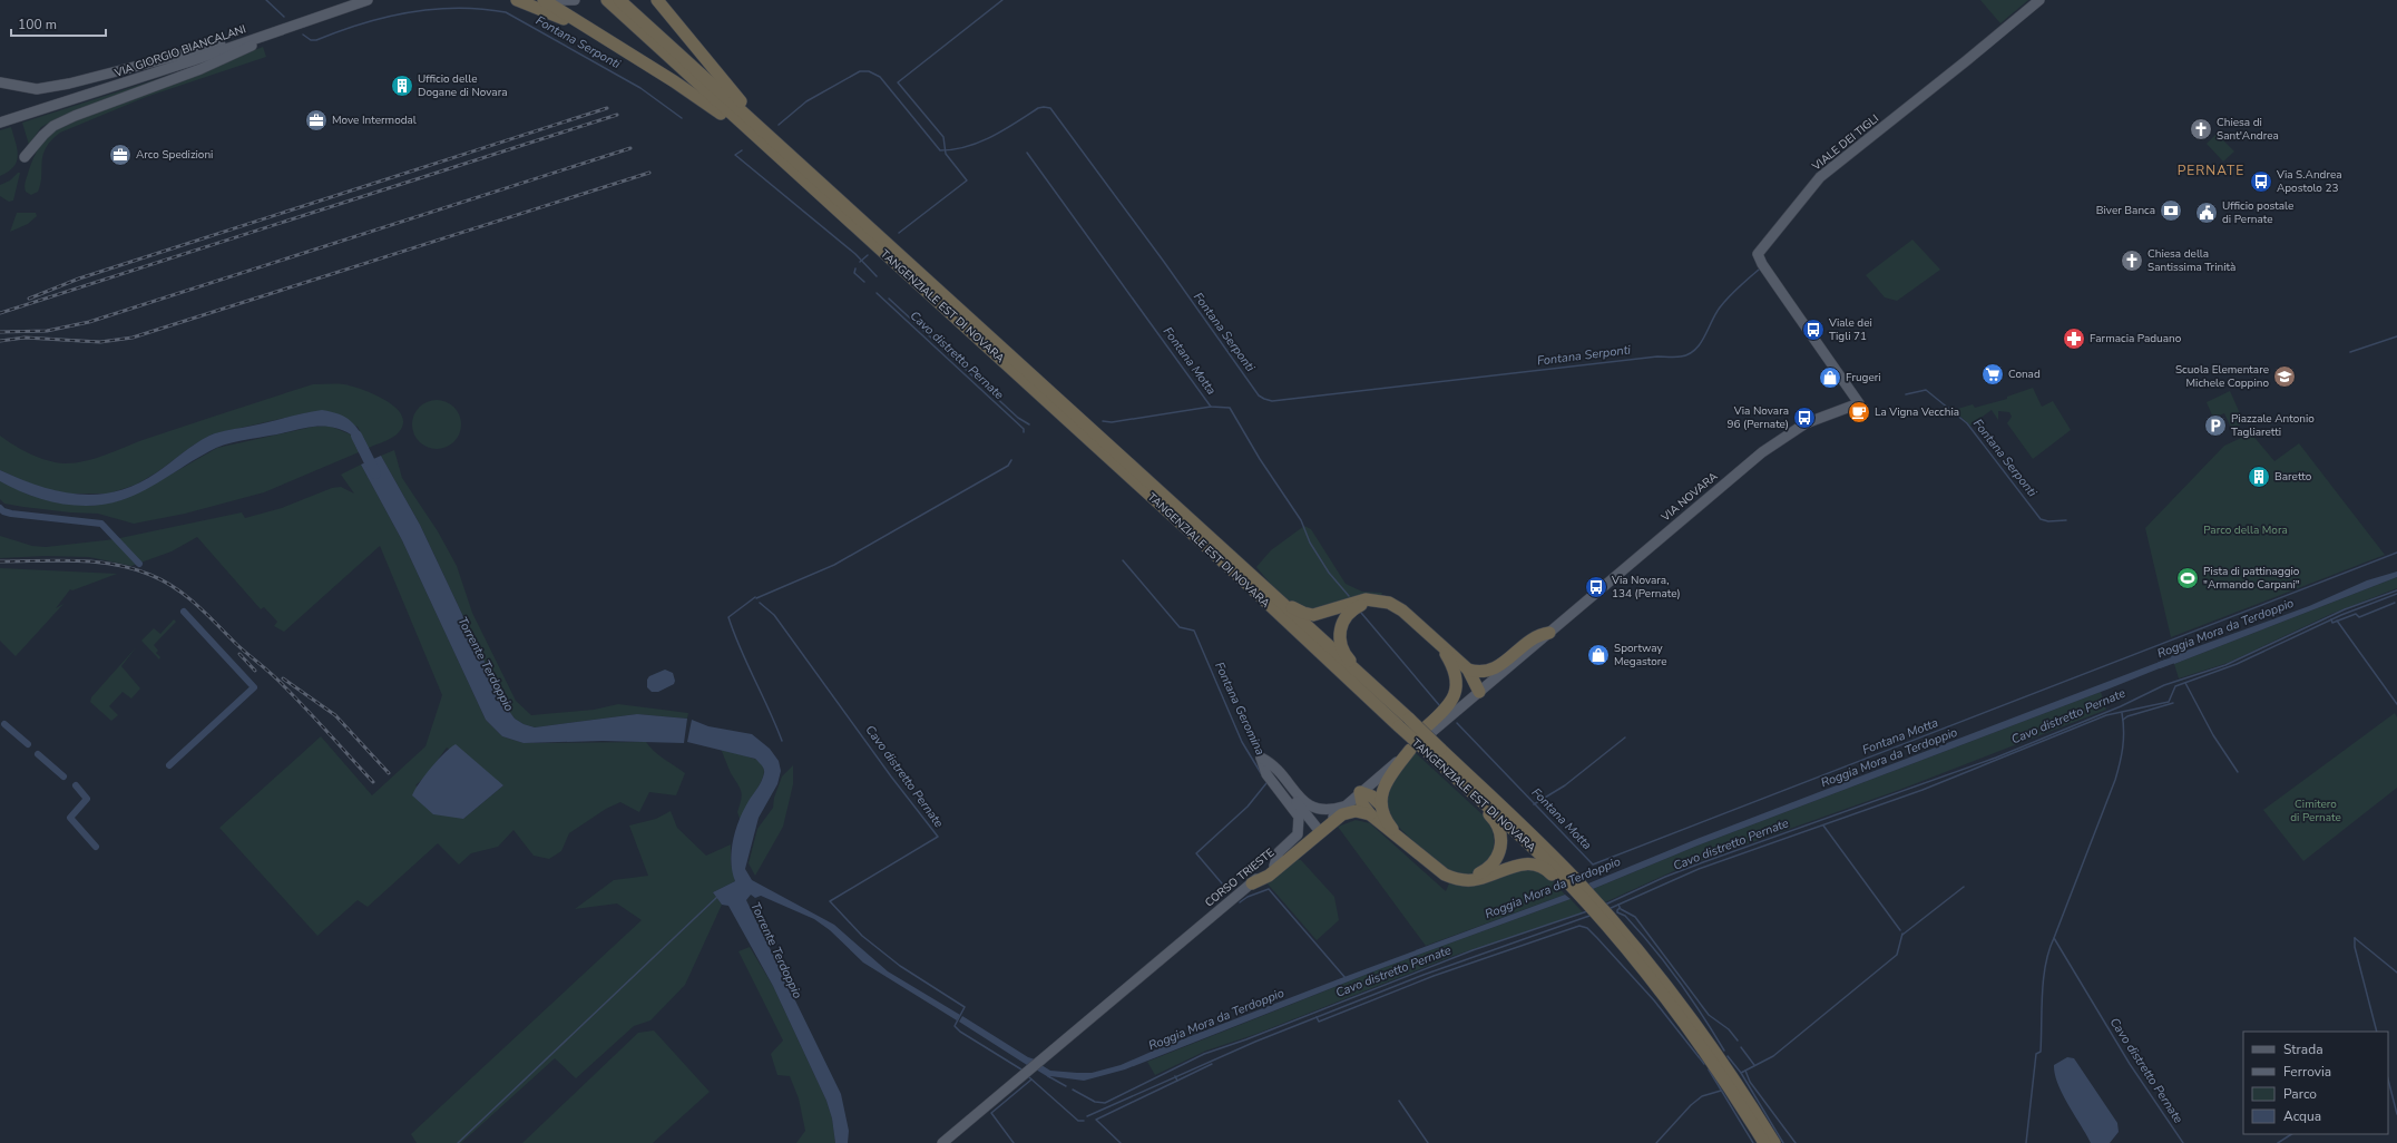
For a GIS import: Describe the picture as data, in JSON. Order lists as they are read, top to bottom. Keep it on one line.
{"streets":{"highway":["TANGENZIALE EST DI NOVARA"],"main road":["VIA GIORGIO BIANCALANI","VIALE DEI TIGLI","VIA NOVARA","CORSO TRIESTE"]},"crossings":[["VIALE DEI TIGLI","VIA NOVARA"]],"districts":["PERNATE"],"water":["Fontana Serponti","Cavo distretto Pernate","Fontana Motta","Roggia Mora da Terdoppio","Torrente Terdoppio","Fontana Geromina"],"parks":["Parco della Mora","Cimitero di Pernate"],"places":{"building":["Ufficio delle Dogane di Novara","Baretto"],"office":["Move Intermodal","Arco Spedizioni"],"church":["Chiesa di Sant'Andrea","Chiesa della Santissima Trinità"],"bus stop":["Via S.Andrea Apostolo 23","Viale dei Tigli 71","Via Novara 96 (Pernate)","Via Novara, 134 (Pernate)"],"bank":["Biver Banca"],"public building":["Ufficio postale di Pernate"],"pharmacy":["Farmacia Paduano"],"supermarket":["Conad"],"school or university":["Scuola Elementare Michele Coppino"],"shop":["Frugeri","Sportway Megastore"],"cafe":["La Vigna Vecchia"],"parking":["Piazzale Antonio Tagliaretti"],"sports":["Pista di pattinaggio \"Armando Carpani\""]},"legend":["Strada","Ferrovia","Parco","Acqua"],"scale_bar":"100 m"}
